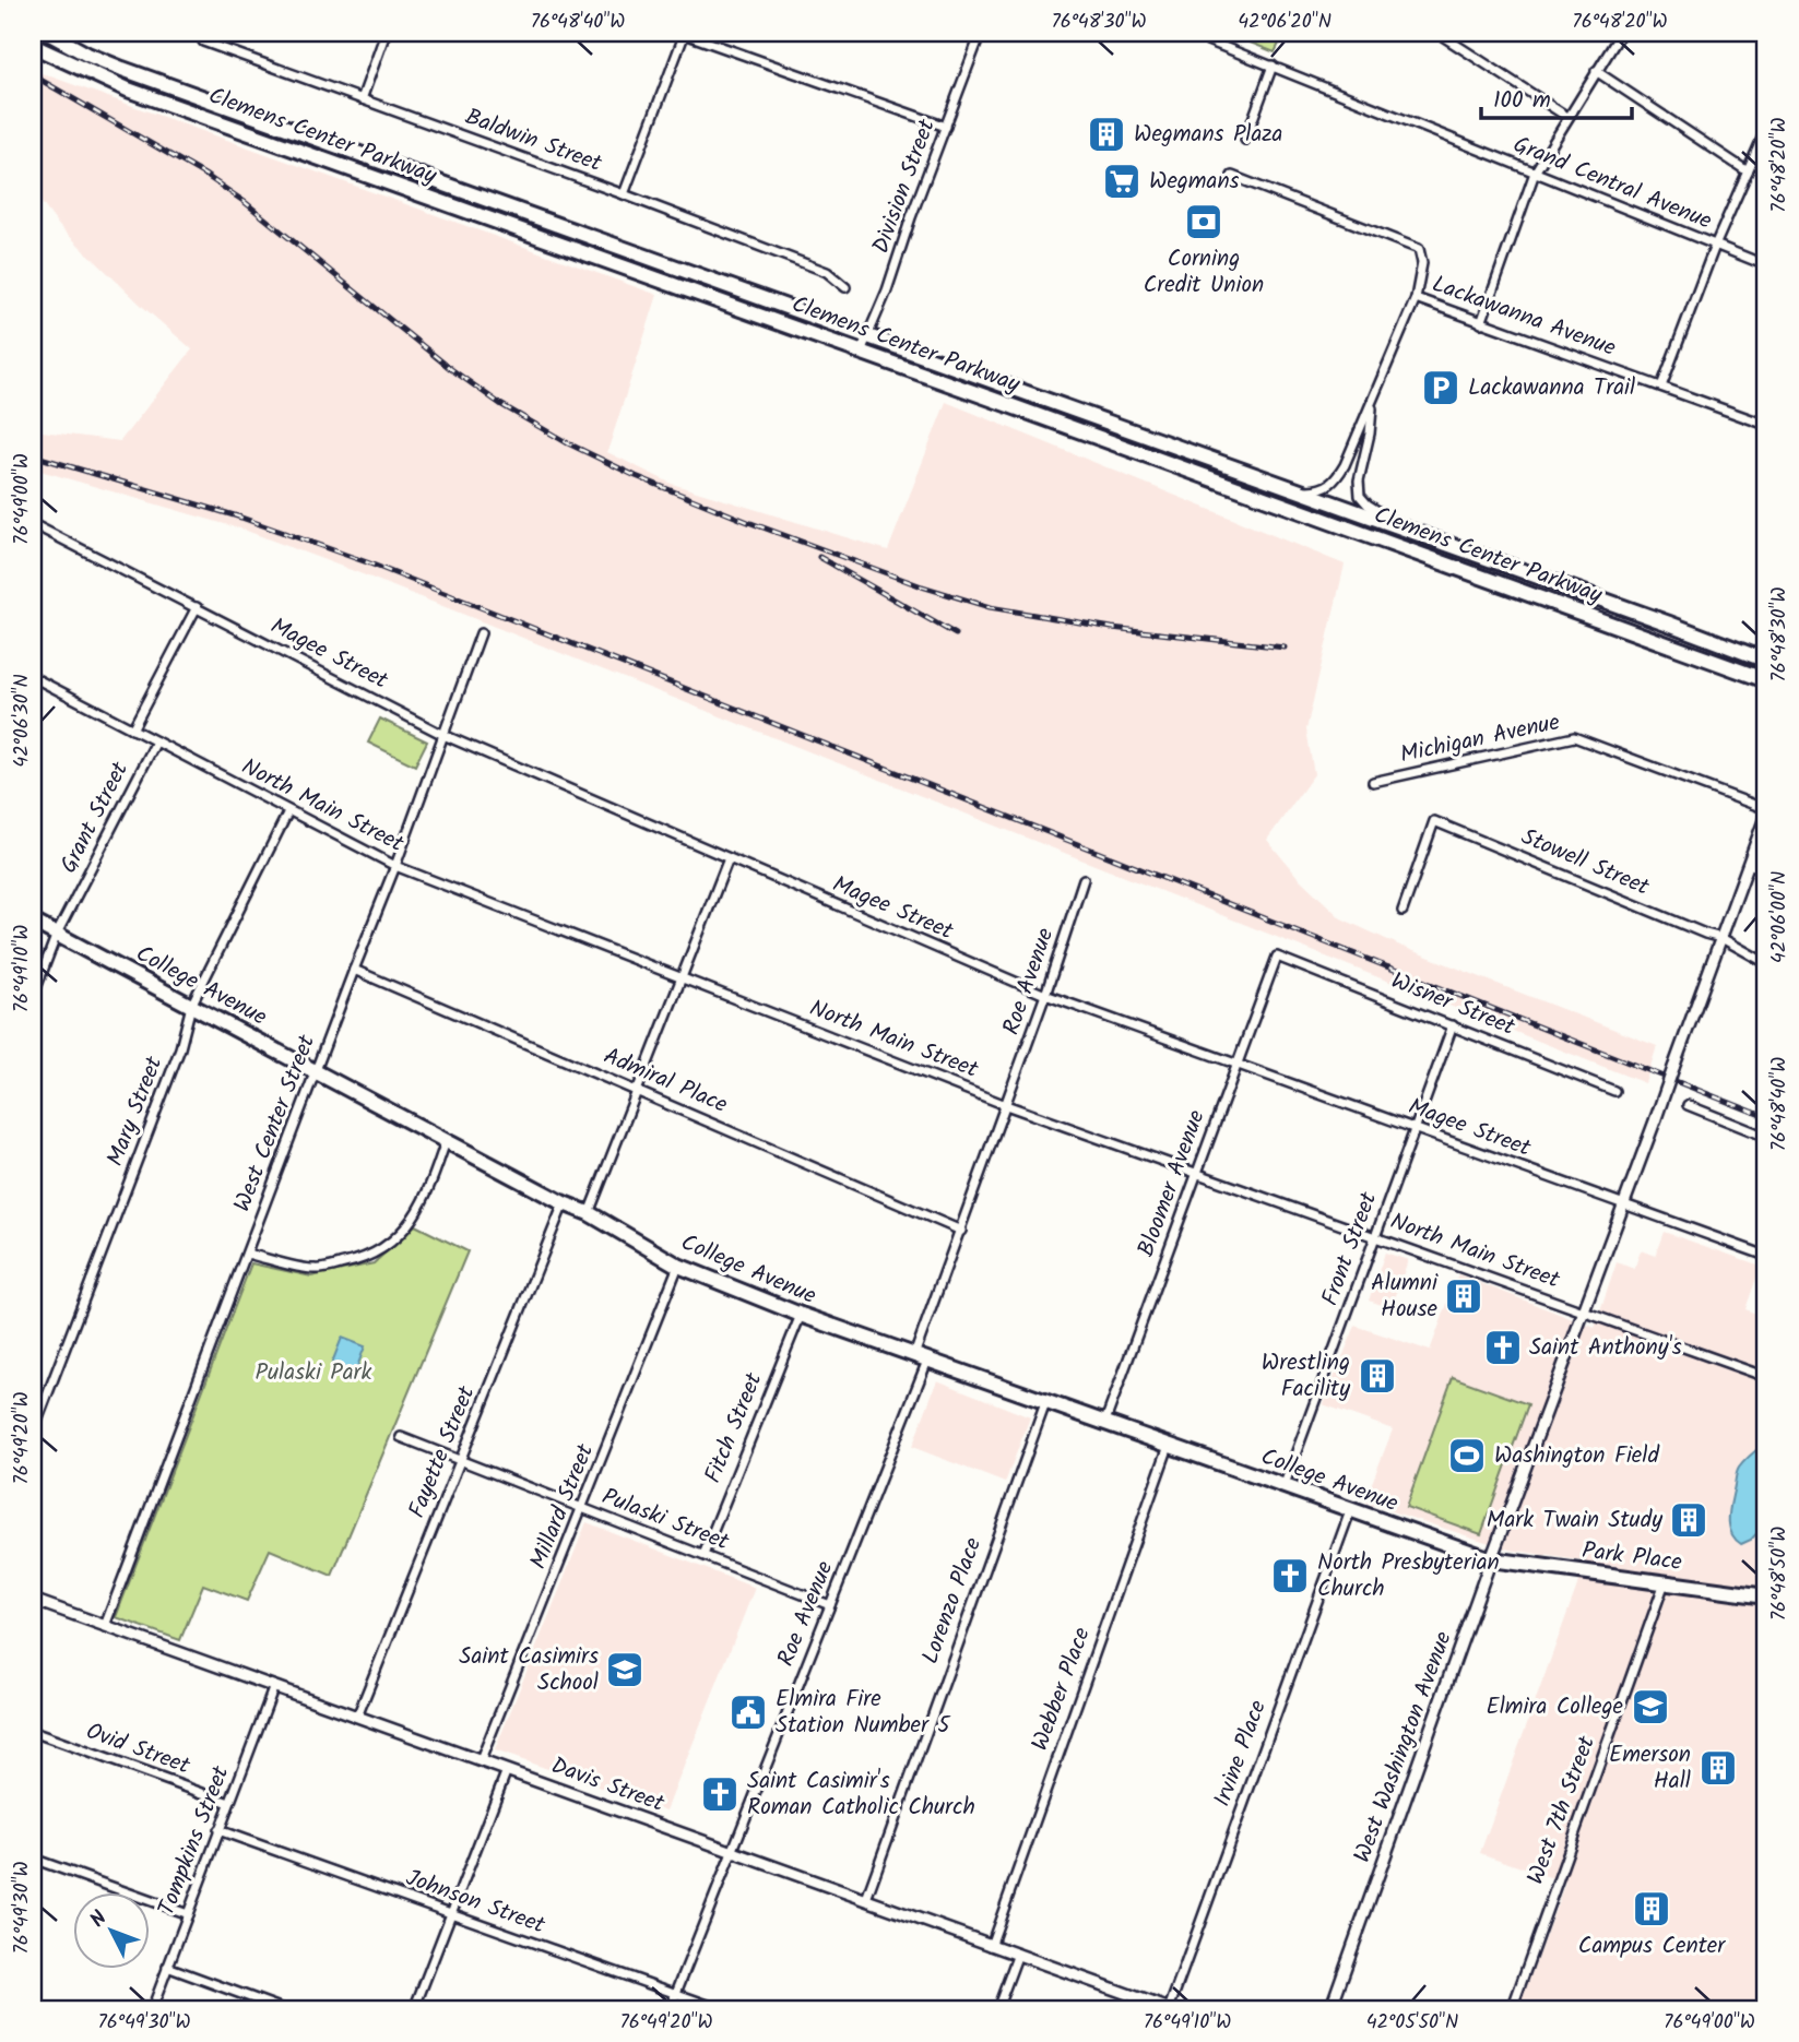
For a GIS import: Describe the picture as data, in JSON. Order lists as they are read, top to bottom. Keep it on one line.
{"streets":{"main road":["Clemens Center Parkway","College Avenue","Park Place"],"street":["Baldwin Street","Grand Central Avenue","Division Street","Lackawanna Avenue","Magee Street","Michigan Avenue","North Main Street","Grant Street","Stowell Street","Roe Avenue","Wisner Street","Admiral Place","Mary Street","West Center Street","Bloomer Avenue","Front Street","Fitch Street","Fayette Street","Millard Street","Pulaski Street","Lorenzo Place","Webber Place","West Washington Avenue","Ovid Street","Irvine Place","Davis Street","West 7th Street","Tompkins Street","Johnson Street"]},"crossings":[["Clemens Center Parkway","Division Street"],["Magee Street","Roe Avenue"],["Magee Street","West Center Street"],["Magee Street","Bloomer Avenue"],["Magee Street","Front Street"],["Magee Street","West Washington Avenue"],["Michigan Avenue","West Washington Avenue"],["North Main Street","Grant Street"],["North Main Street","Roe Avenue"],["North Main Street","Mary Street"],["North Main Street","West Center Street"],["North Main Street","Bloomer Avenue"],["North Main Street","Front Street"],["North Main Street","West Washington Avenue"],["Grant Street","College Avenue"],["Stowell Street","West Washington Avenue"],["Roe Avenue","College Avenue"],["Roe Avenue","Admiral Place"],["Roe Avenue","Pulaski Street"],["Roe Avenue","Davis Street"],["Roe Avenue","Johnson Street"],["College Avenue","Mary Street"],["College Avenue","West Center Street"],["College Avenue","Bloomer Avenue"],["College Avenue","Front Street"],["College Avenue","Fitch Street"],["College Avenue","Fayette Street"],["College Avenue","Millard Street"],["College Avenue","Park Place"],["College Avenue","Lorenzo Place"],["College Avenue","Webber Place"],["College Avenue","West Washington Avenue"],["College Avenue","Irvine Place"],["Wisner Street","Bloomer Avenue"],["Wisner Street","Front Street"],["Admiral Place","West Center Street"],["West Center Street","Davis Street"],["Fitch Street","Pulaski Street"],["Fayette Street","Pulaski Street"],["Fayette Street","Davis Street"],["Millard Street","Pulaski Street"],["Millard Street","Davis Street"],["Park Place","West Washington Avenue"],["Park Place","West 7th Street"],["Lorenzo Place","Davis Street"],["Webber Place","Davis Street"],["Ovid Street","Tompkins Street"],["Irvine Place","Davis Street"],["Davis Street","Tompkins Street"],["Tompkins Street","Johnson Street"]],"parks":["Pulaski Park"],"places":{"building":["Wegmans Plaza","Alumni House","Wrestling Facility","Mark Twain Study","Emerson Hall","Campus Center"],"supermarket":["Wegmans"],"bank":["Corning Credit Union"],"parking":["Lackawanna Trail"],"church":["Saint Anthony's","North Presbyterian Church","Saint Casimir's Roman Catholic Church"],"sports":["Washington Field"],"school or university":["Saint Casimirs School","Elmira College"],"public building":["Elmira Fire Station Number 5"]},"scale_bar":"100 m","north":"top left","coordinates":["76°48'40\"W","76°48'30\"W","42°06'20\"N","76°48'20\"W","76°49'00\"W","42°06'30\"N","42°06'00\"N","76°49'10\"W","76°49'20\"W","76°48'50\"W","76°49'30\"W","42°05'50\"N"]}
